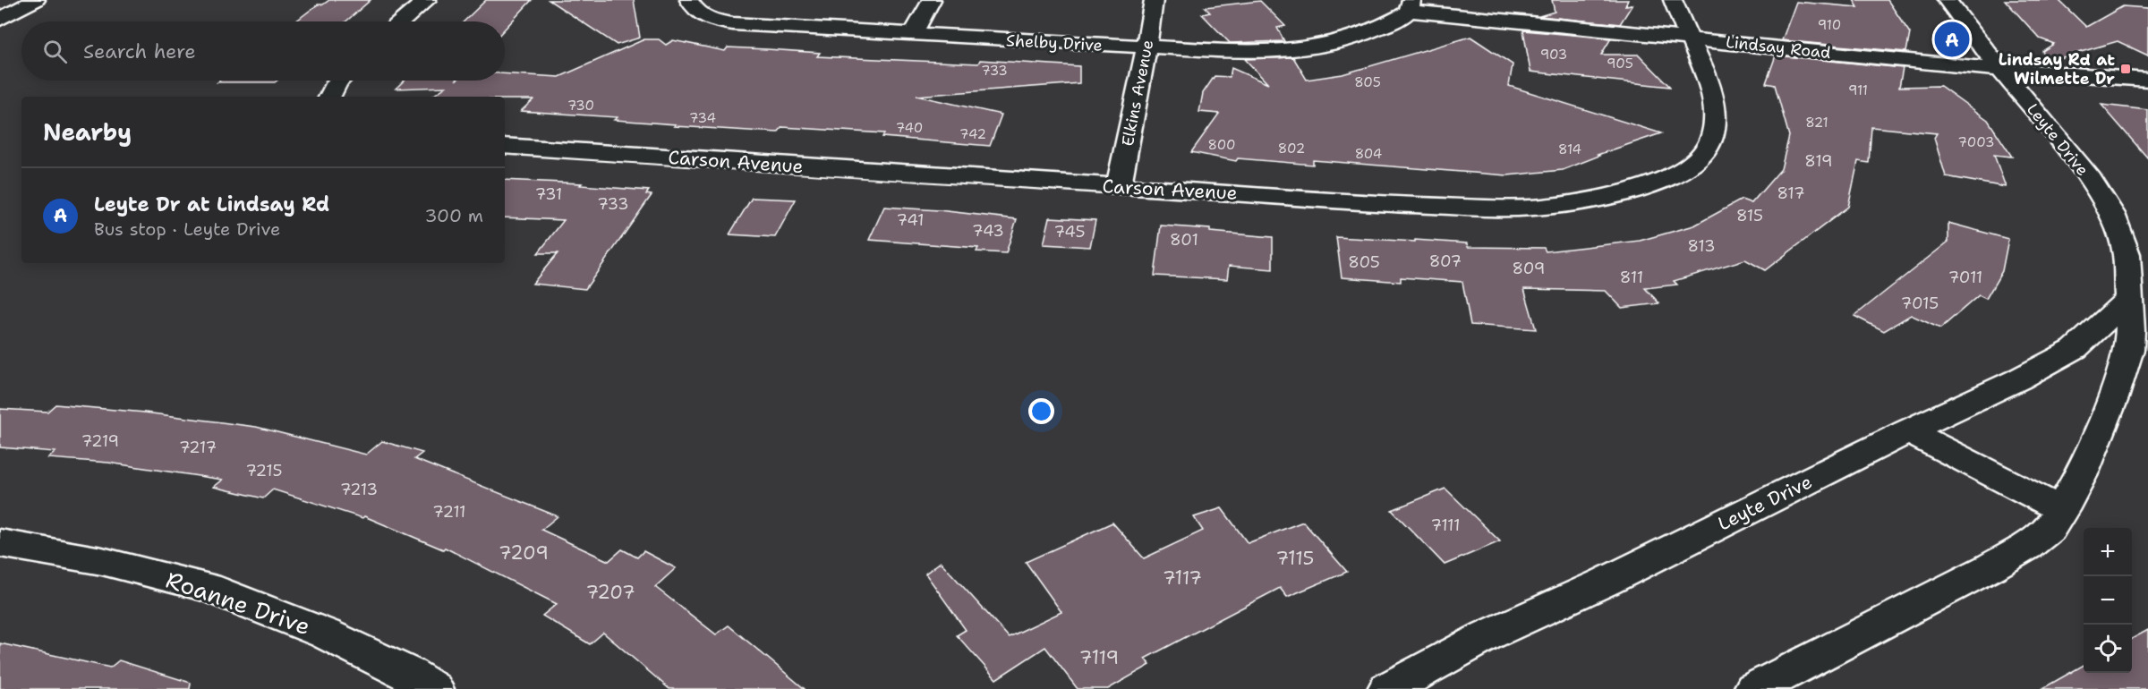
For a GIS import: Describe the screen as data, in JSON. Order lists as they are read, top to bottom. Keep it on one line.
{"streets":{"main road":["Shelby Drive","Lindsay Road","Elkins Avenue","Leyte Drive","Carson Avenue","Roanne Drive"]},"crossings":[["Shelby Drive","Lindsay Road"],["Shelby Drive","Elkins Avenue"],["Lindsay Road","Leyte Drive"],["Lindsay Road","Carson Avenue"],["Elkins Avenue","Carson Avenue"]],"places":{"transit":["Lindsay Rd at Wilmette Dr"]},"house_numbers":["910","903","905","733","805","911","730","734","821","740","742","7003","800","802","814","804","819","817","731","733","815","741","743","745","801","813","807","805","809","811","7011","7015","7219","7217","7215","7213","7211","7111","7209","7115","7117","7207","7119"],"page":{"pins":"A","search":"Search here","heading":"Nearby","list":[{"mark":"A","name":"Leyte Dr at Lindsay Rd","note":"Bus stop · Leyte Drive","value":"300 m"}],"map_buttons":["+","−"]}}
